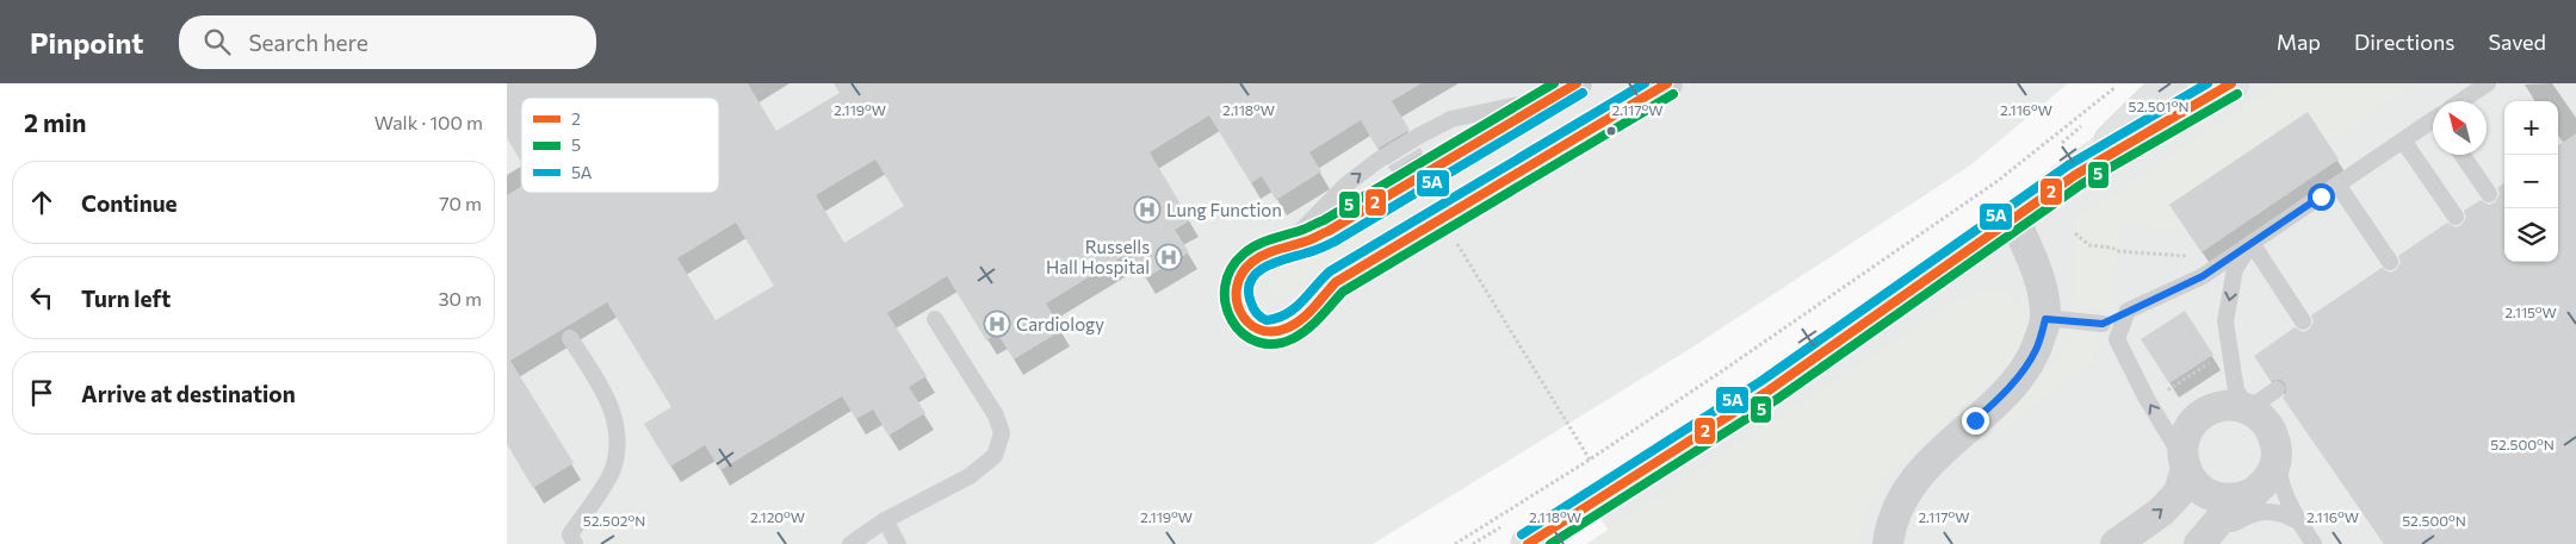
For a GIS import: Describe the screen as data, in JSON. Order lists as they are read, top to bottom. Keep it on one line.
{"places":{"hospital":["Lung Function","Russells Hall Hospital","Cardiology"]},"lines":["transit line 2","transit line 5","transit line 5A"],"legend":["2","5","5A"],"north":"top left","page":{"header":"Pinpoint","search":"Search here","nav":["Map","Directions","Saved"],"heading":["2 min","Walk · 100 m"],"map_buttons":["+","−"],"list":[["Continue","70 m"],["Turn left","30 m"],"Arrive at destination"]},"coordinates":["52.501°N","2.119°W","2.118°W","2.117°W","2.116°W","2.115°W","52.500°N","2.120°W","52.502°N"]}
